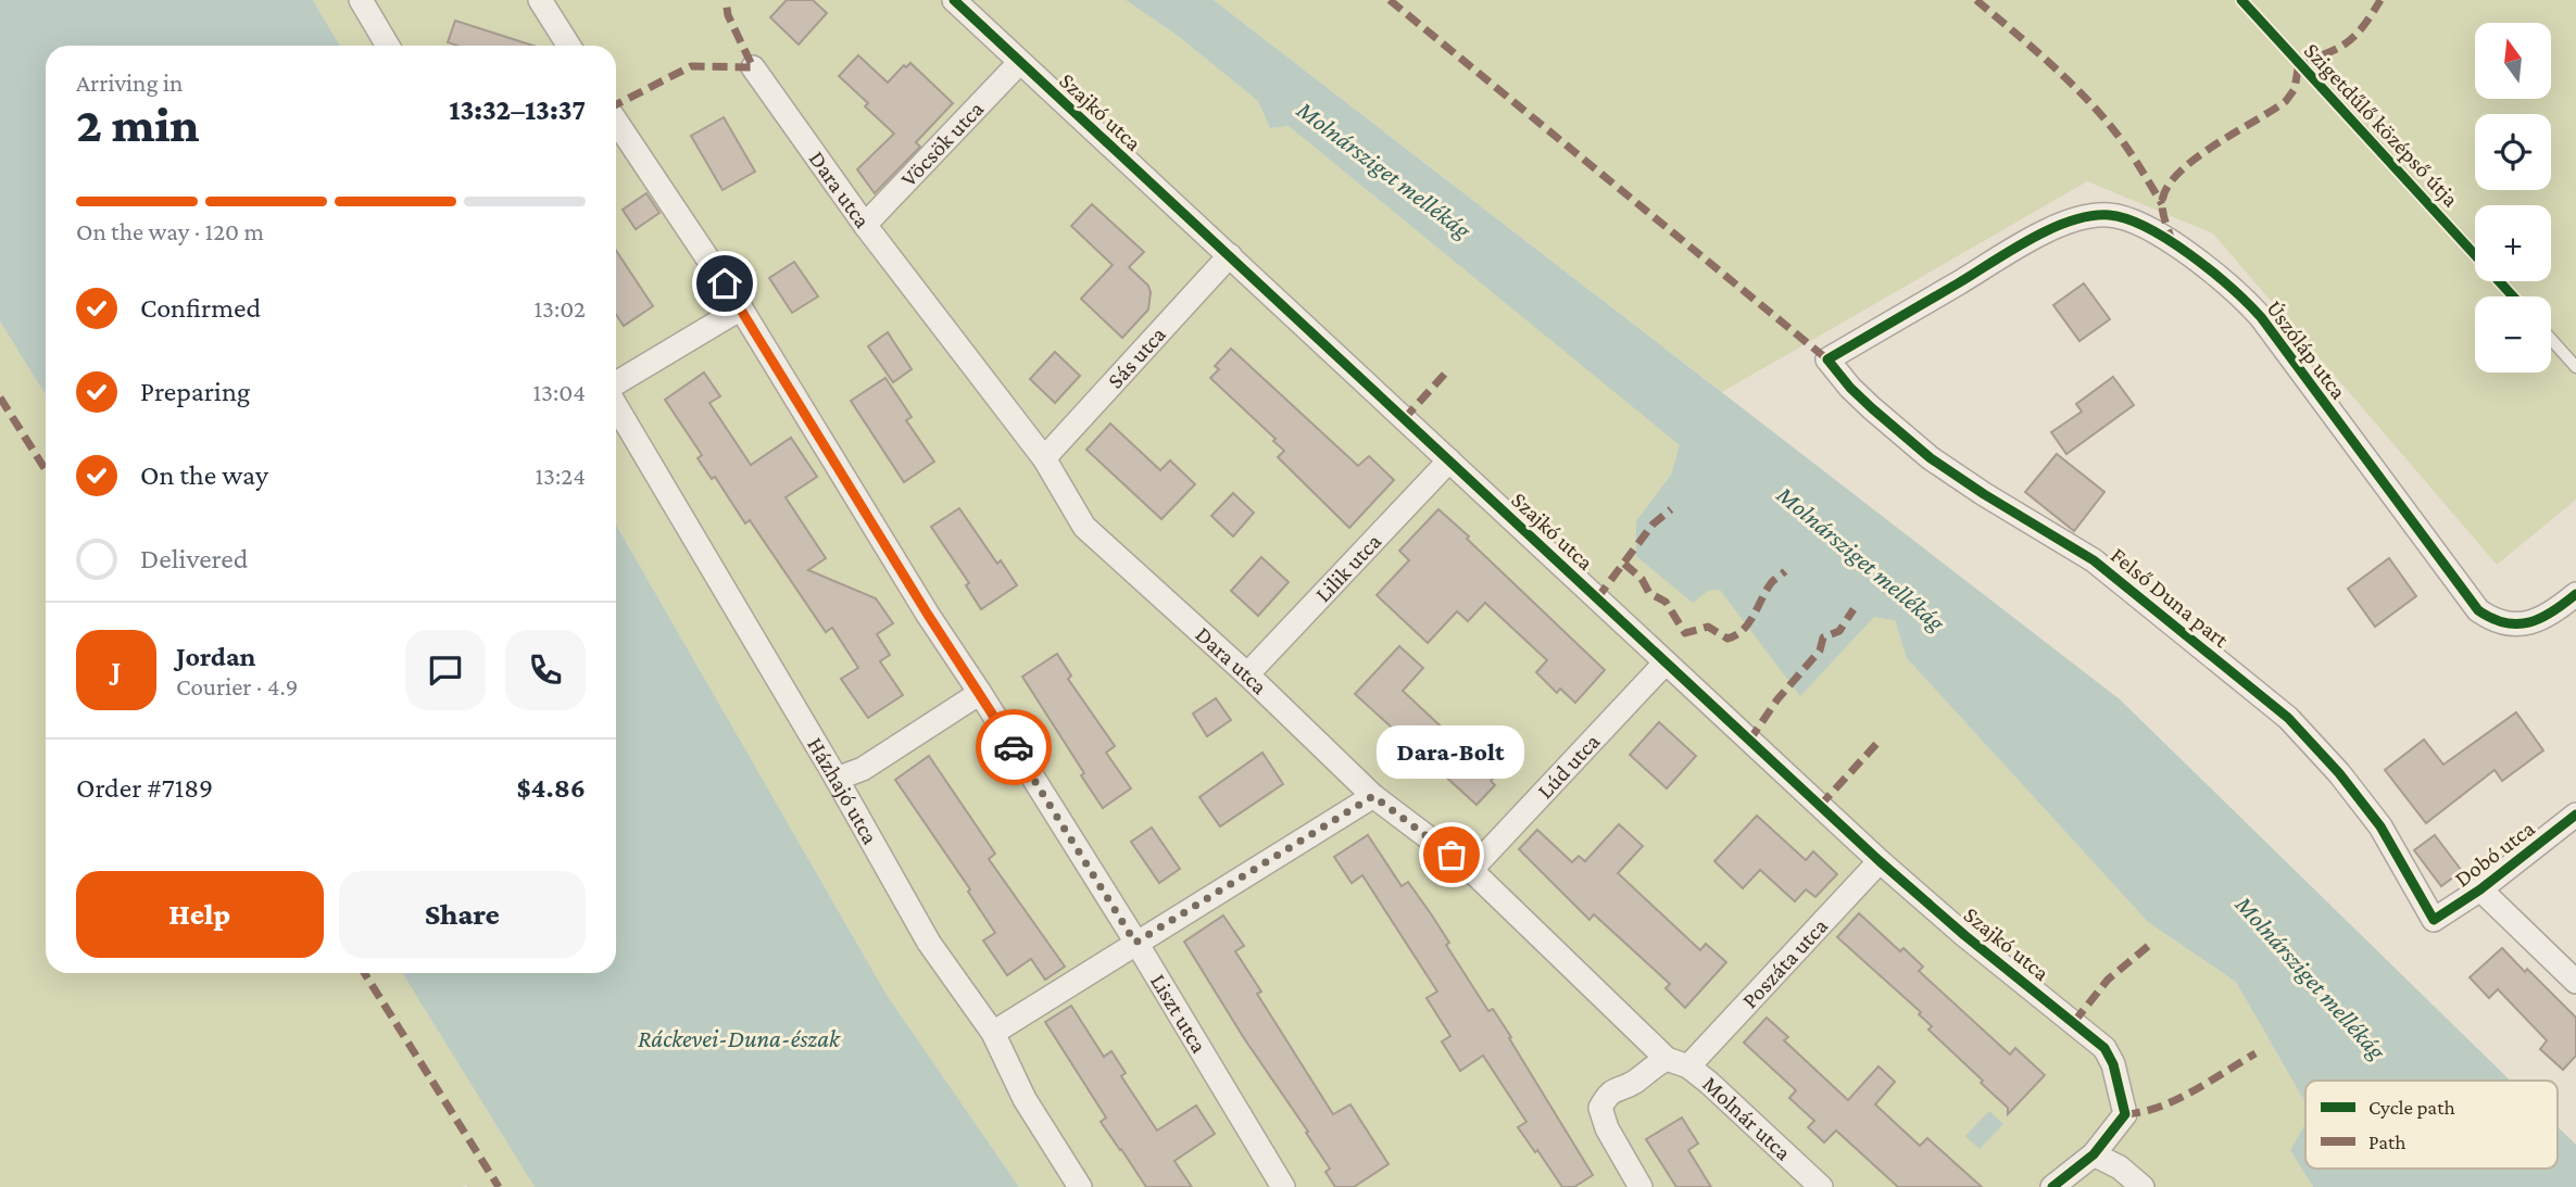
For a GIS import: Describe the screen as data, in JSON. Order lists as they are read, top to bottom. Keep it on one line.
{"streets":{"street":["Szajkó utca","Vöcsök utca","Dara utca","Úszóláp utca","Sás utca","Lilik utca","Felső Duna part","Lúd utca","Házhajó utca","Dobó utca","Poszáta utca","Liszt utca","Molnár utca"],"lane":["Szigetdűlő középső útja"]},"crossings":[["Szajkó utca","Vöcsök utca"],["Szajkó utca","Sás utca"],["Szajkó utca","Lilik utca"],["Szajkó utca","Lúd utca"],["Szajkó utca","Poszáta utca"],["Vöcsök utca","Dara utca"],["Dara utca","Sás utca"],["Dara utca","Lilik utca"],["Dara utca","Lúd utca"],["Dara utca","Poszáta utca"],["Dara utca","Molnár utca"],["Úszóláp utca","Felső Duna part"],["Felső Duna part","Dobó utca"],["Poszáta utca","Molnár utca"]],"water":["Molnársziget mellékág","Ráckevei-Duna-észak"],"places":["Dara-Bolt"],"legend":["Cycle path","Path"],"north":"top","page":{"map_buttons":["+","−"],"heading":["2 min","Arriving in","13:32–13:37"],"panel":["Jordan","Courier · 4.9","Order #7189","$4.86"],"bar":"On the way · 120 m","list":[["Confirmed","13:02"],["Preparing","13:04"],["On the way","13:24"],"Delivered"],"round":"J","bubble":"Dara-Bolt","buttons":["Help","Share"]}}
